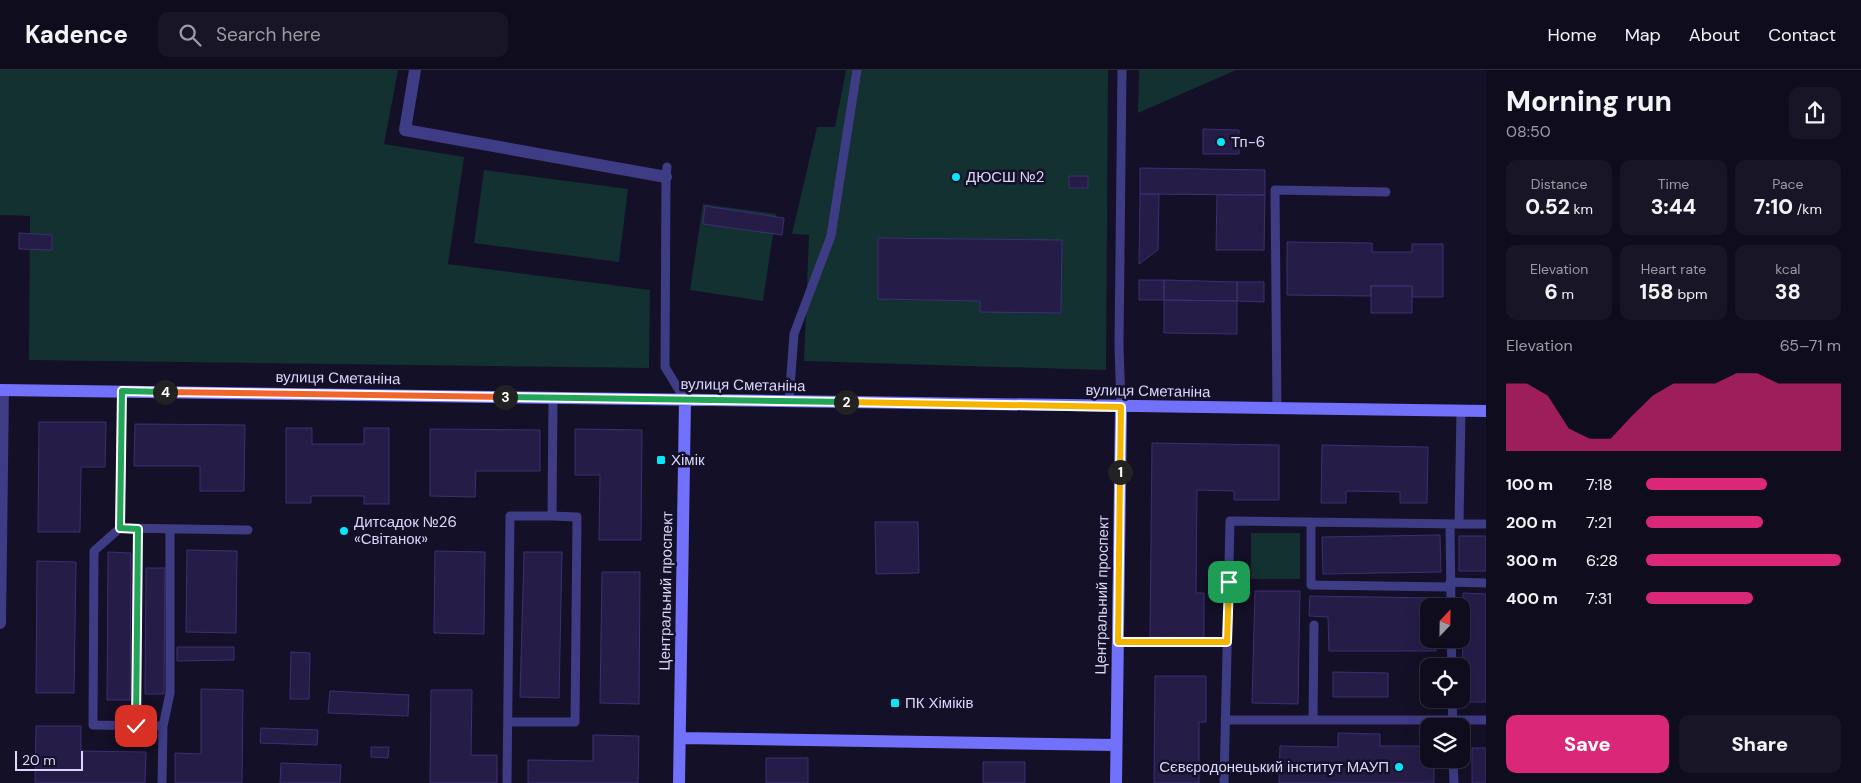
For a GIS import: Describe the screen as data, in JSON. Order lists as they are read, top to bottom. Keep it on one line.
{"streets":{"street":["вулиця Сметаніна","Центральний проспект"]},"crossings":[["вулиця Сметаніна","Центральний проспект"]],"places":{"other":["Тп-6","ДЮСШ №2","Дитсадок №26 «Світанок»","Сєвєродонецький інститут МАУП"],"transit":["Хімік","ПК Хіміків"]},"scale_bar":"20 m","north":"top","page":{"header":"Kadence","search":"Search here","nav":["Home","Map","About","Contact"],"heading":["Morning run","08:50"],"stats":[["Distance","0.52 km"],["Time","3:44"],["Pace","7:10 /km"],["Elevation","6 m"],["Heart rate","158 bpm"],["kcal","38"]],"chart":["Elevation","65–71 m"],"pins":["4","3","2","1"],"list":[{"name":"100 m","note":"7:18"},{"name":"200 m","note":"7:21"},{"name":"300 m","note":"6:28"},{"name":"400 m","note":"7:31"}],"buttons":["Save","Share"],"scale":"20 m"}}
